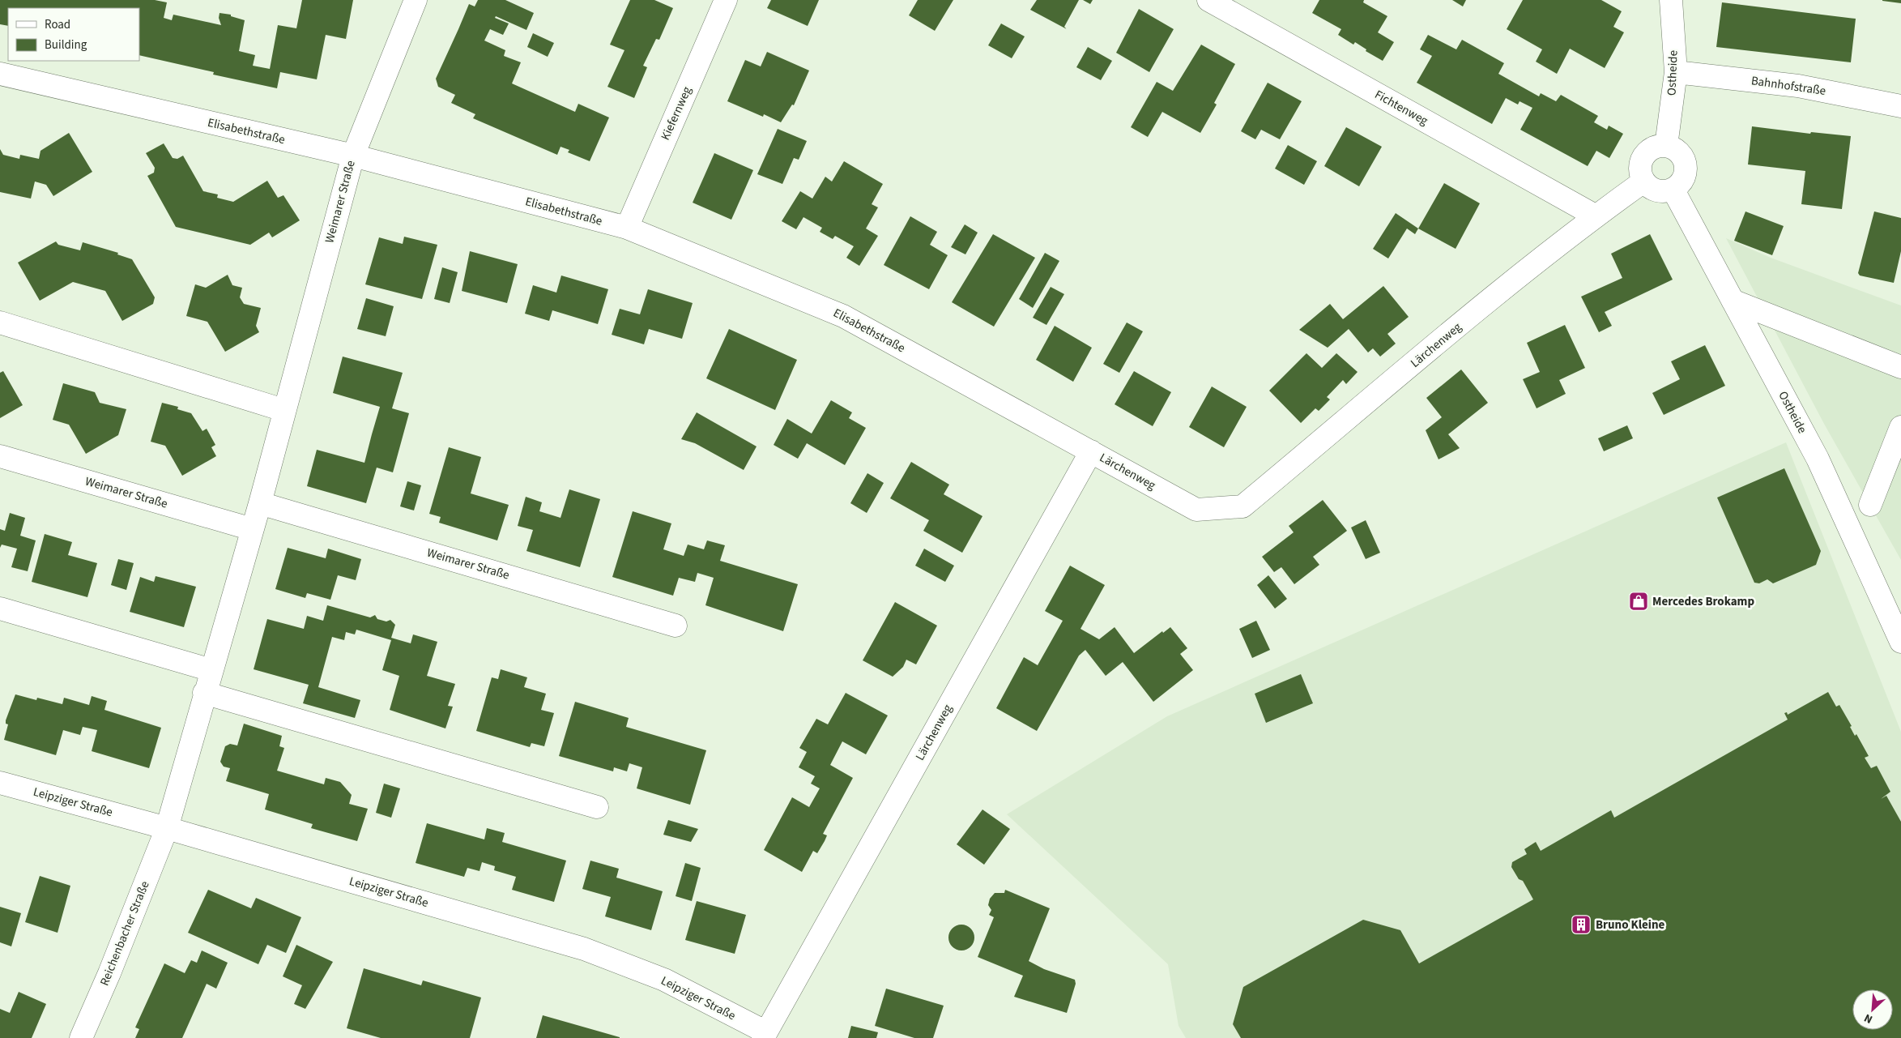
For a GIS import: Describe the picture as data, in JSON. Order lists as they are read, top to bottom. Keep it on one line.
{"streets":{"street":["Ostheide","Bahnhofstraße","Fichtenweg","Kiefernweg","Elisabethstraße","Weimarer Straße","Lärchenweg","Leipziger Straße","Reichenbacher Straße"]},"crossings":[["Ostheide","Bahnhofstraße"],["Ostheide","Lärchenweg"],["Fichtenweg","Lärchenweg"],["Kiefernweg","Elisabethstraße"],["Elisabethstraße","Weimarer Straße"],["Elisabethstraße","Lärchenweg"],["Weimarer Straße","Leipziger Straße"],["Weimarer Straße","Reichenbacher Straße"],["Lärchenweg","Leipziger Straße"],["Leipziger Straße","Reichenbacher Straße"]],"places":{"shop":["Mercedes Brokamp"],"building":["Bruno Kleine"]},"legend":["Road","Building"],"north":"bottom left"}
